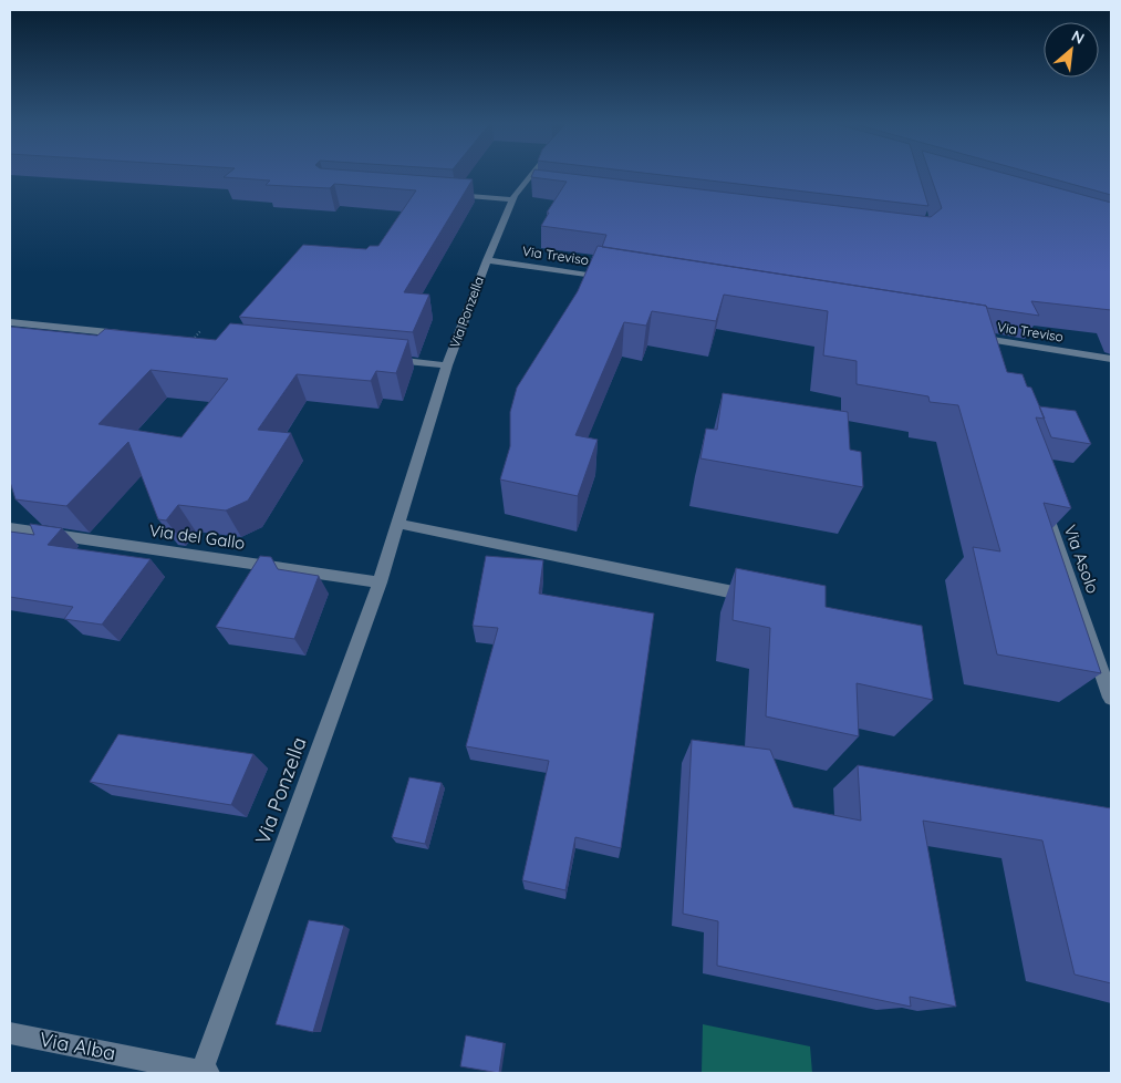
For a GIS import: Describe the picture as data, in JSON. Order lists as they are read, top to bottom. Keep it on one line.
{"streets":{"street":["Via Treviso","Via Ponzella","Via del Gallo","Via Asolo","Via Alba"]},"crossings":[["Via Treviso","Via Ponzella"],["Via Ponzella","Via del Gallo"],["Via Ponzella","Via Alba"]],"north":"top right"}
